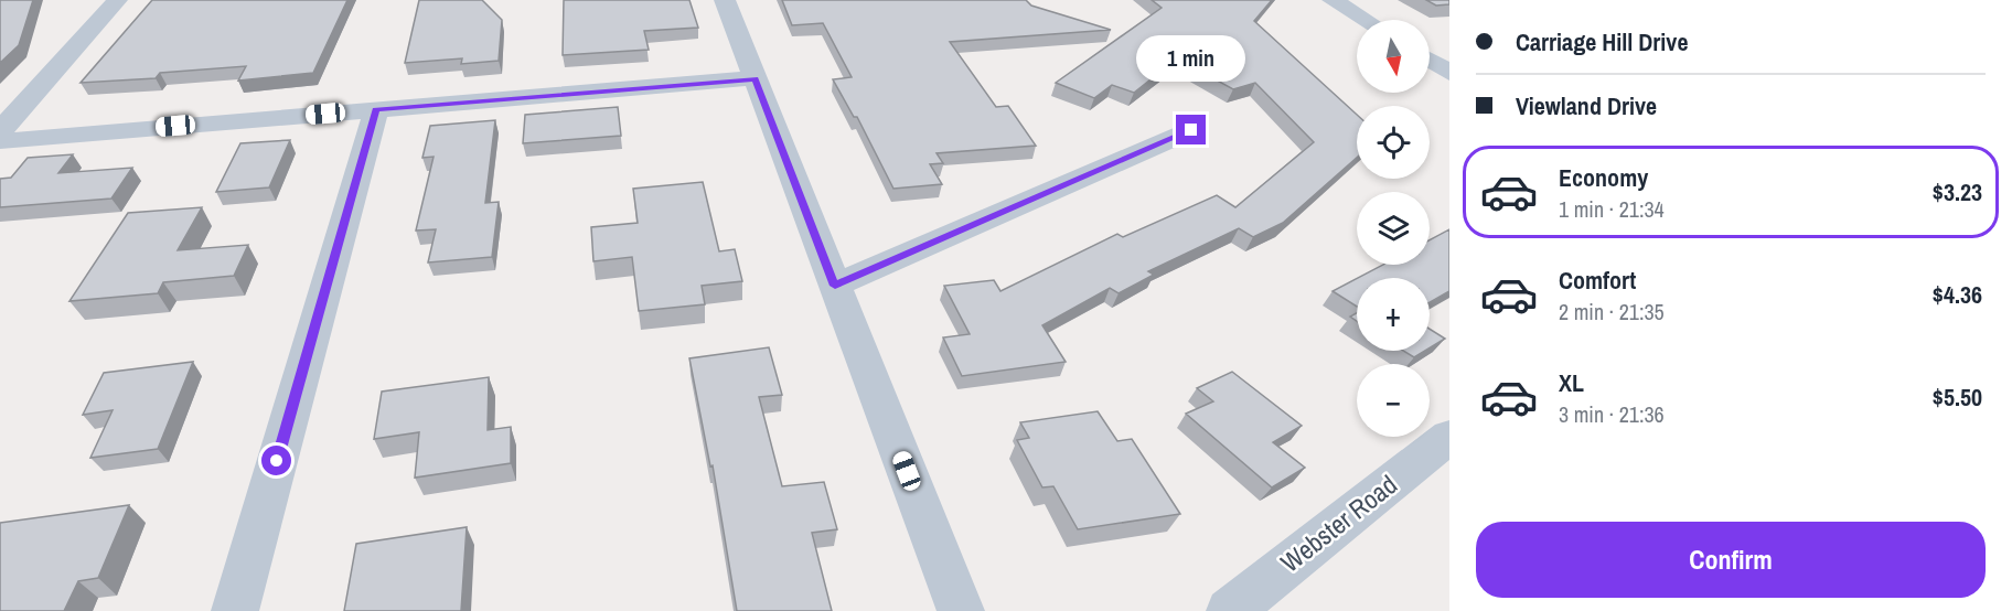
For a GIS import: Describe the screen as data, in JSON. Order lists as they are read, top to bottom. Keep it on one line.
{"streets":{"street":["Webster Road"]},"north":"bottom","page":{"banner":["Carriage Hill Drive","Viewland Drive"],"map_buttons":["+","−"],"bubble":"1 min","list":[{"name":"Economy","note":"1 min · 21:34","value":"$3.23"},{"name":"Comfort","note":"2 min · 21:35","value":"$4.36"},{"name":"XL","note":"3 min · 21:36","value":"$5.50"}],"buttons":"Confirm"}}
